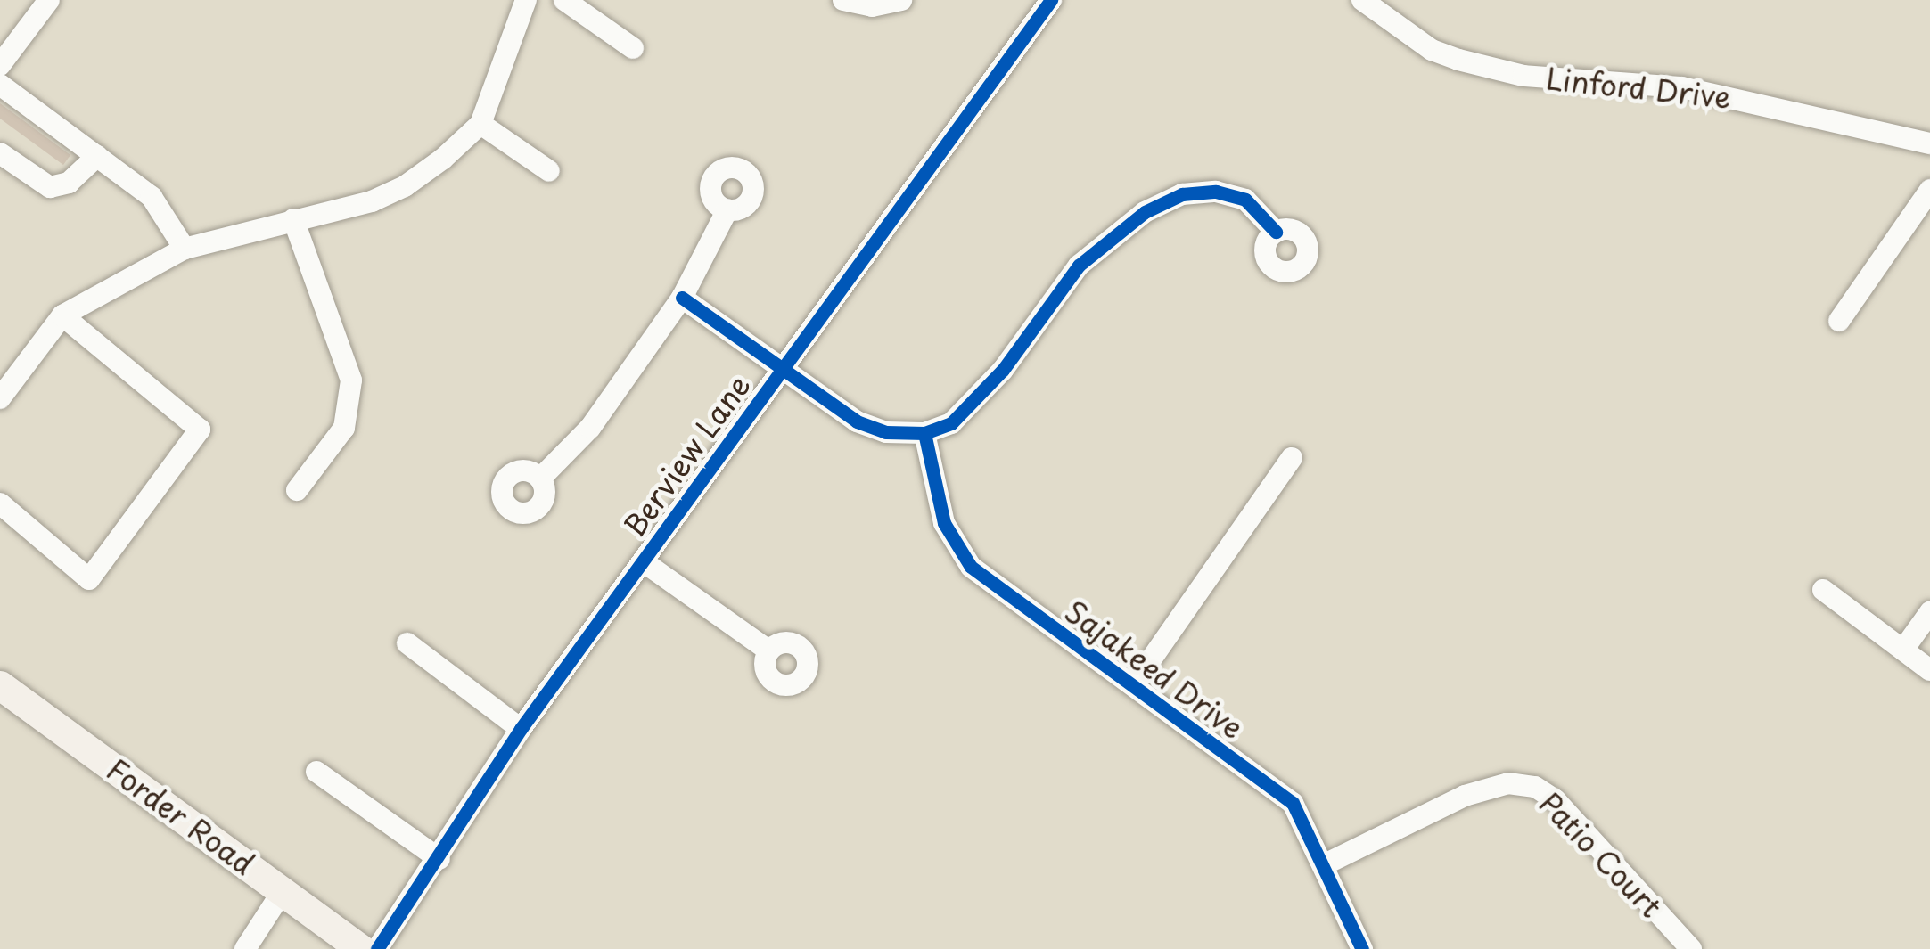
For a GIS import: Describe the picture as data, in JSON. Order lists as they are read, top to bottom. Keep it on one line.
{"streets":{"main road":["Forder Road"],"street":["Linford Drive","Berview Lane","Sajakeed Drive","Patio Court"]},"crossings":[["Sajakeed Drive","Patio Court"]]}
